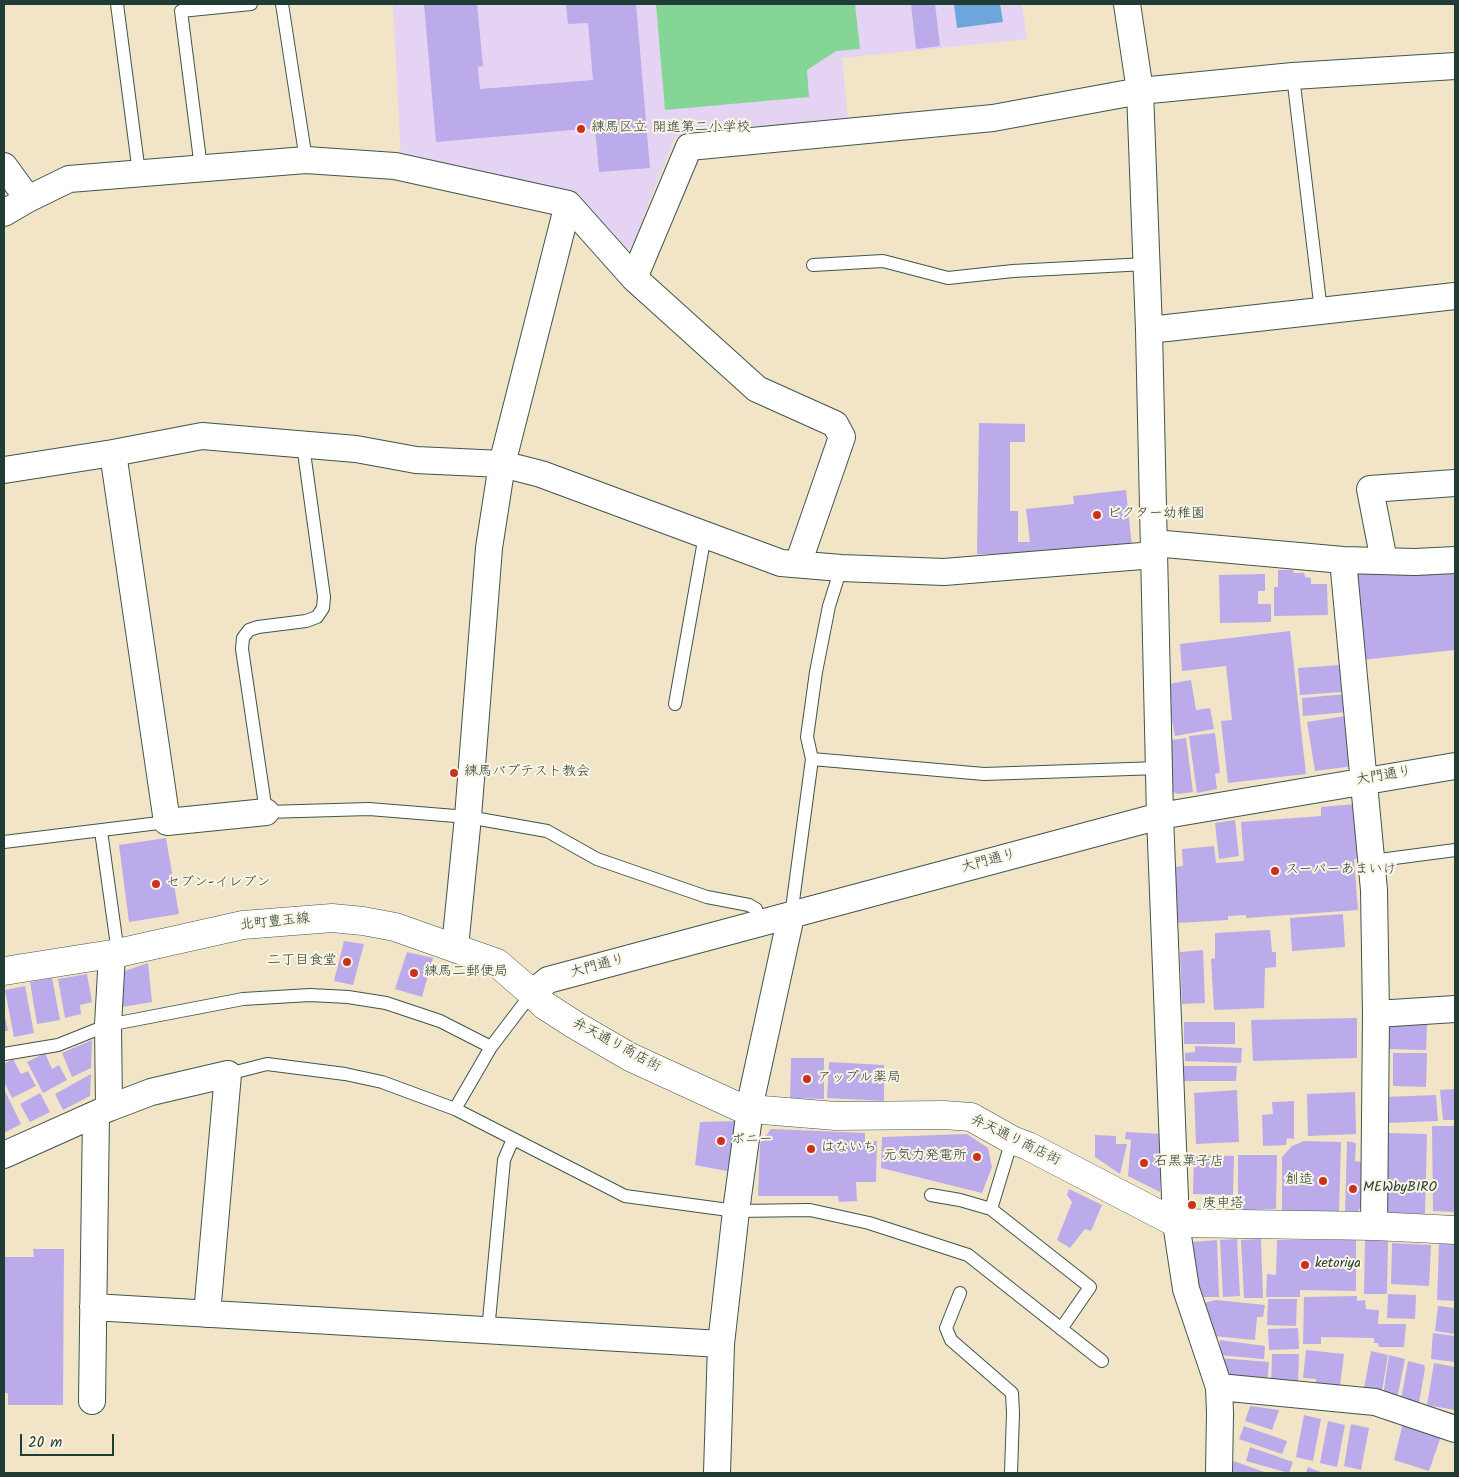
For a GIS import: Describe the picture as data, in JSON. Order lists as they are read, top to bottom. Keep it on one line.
{"streets":{"main road":["北町豊玉線","弁天通り商店街"],"street":["大門通り"]},"crossings":[["大門通り","北町豊玉線"],["大門通り","弁天通り商店街"],["北町豊玉線","弁天通り商店街"]],"places":["練馬区立 開進第二小学校","ビクター幼稚園","練馬バプテスト教会","スーパーあまいけ","セブン-イレブン","二丁目食堂","練馬二郵便局","アップル薬局","ポニー","はないち","元気力発電所","石黒菓子店","創造","MEWbyBIRO","庚申塔","ketoriya"],"scale_bar":"20 m"}
